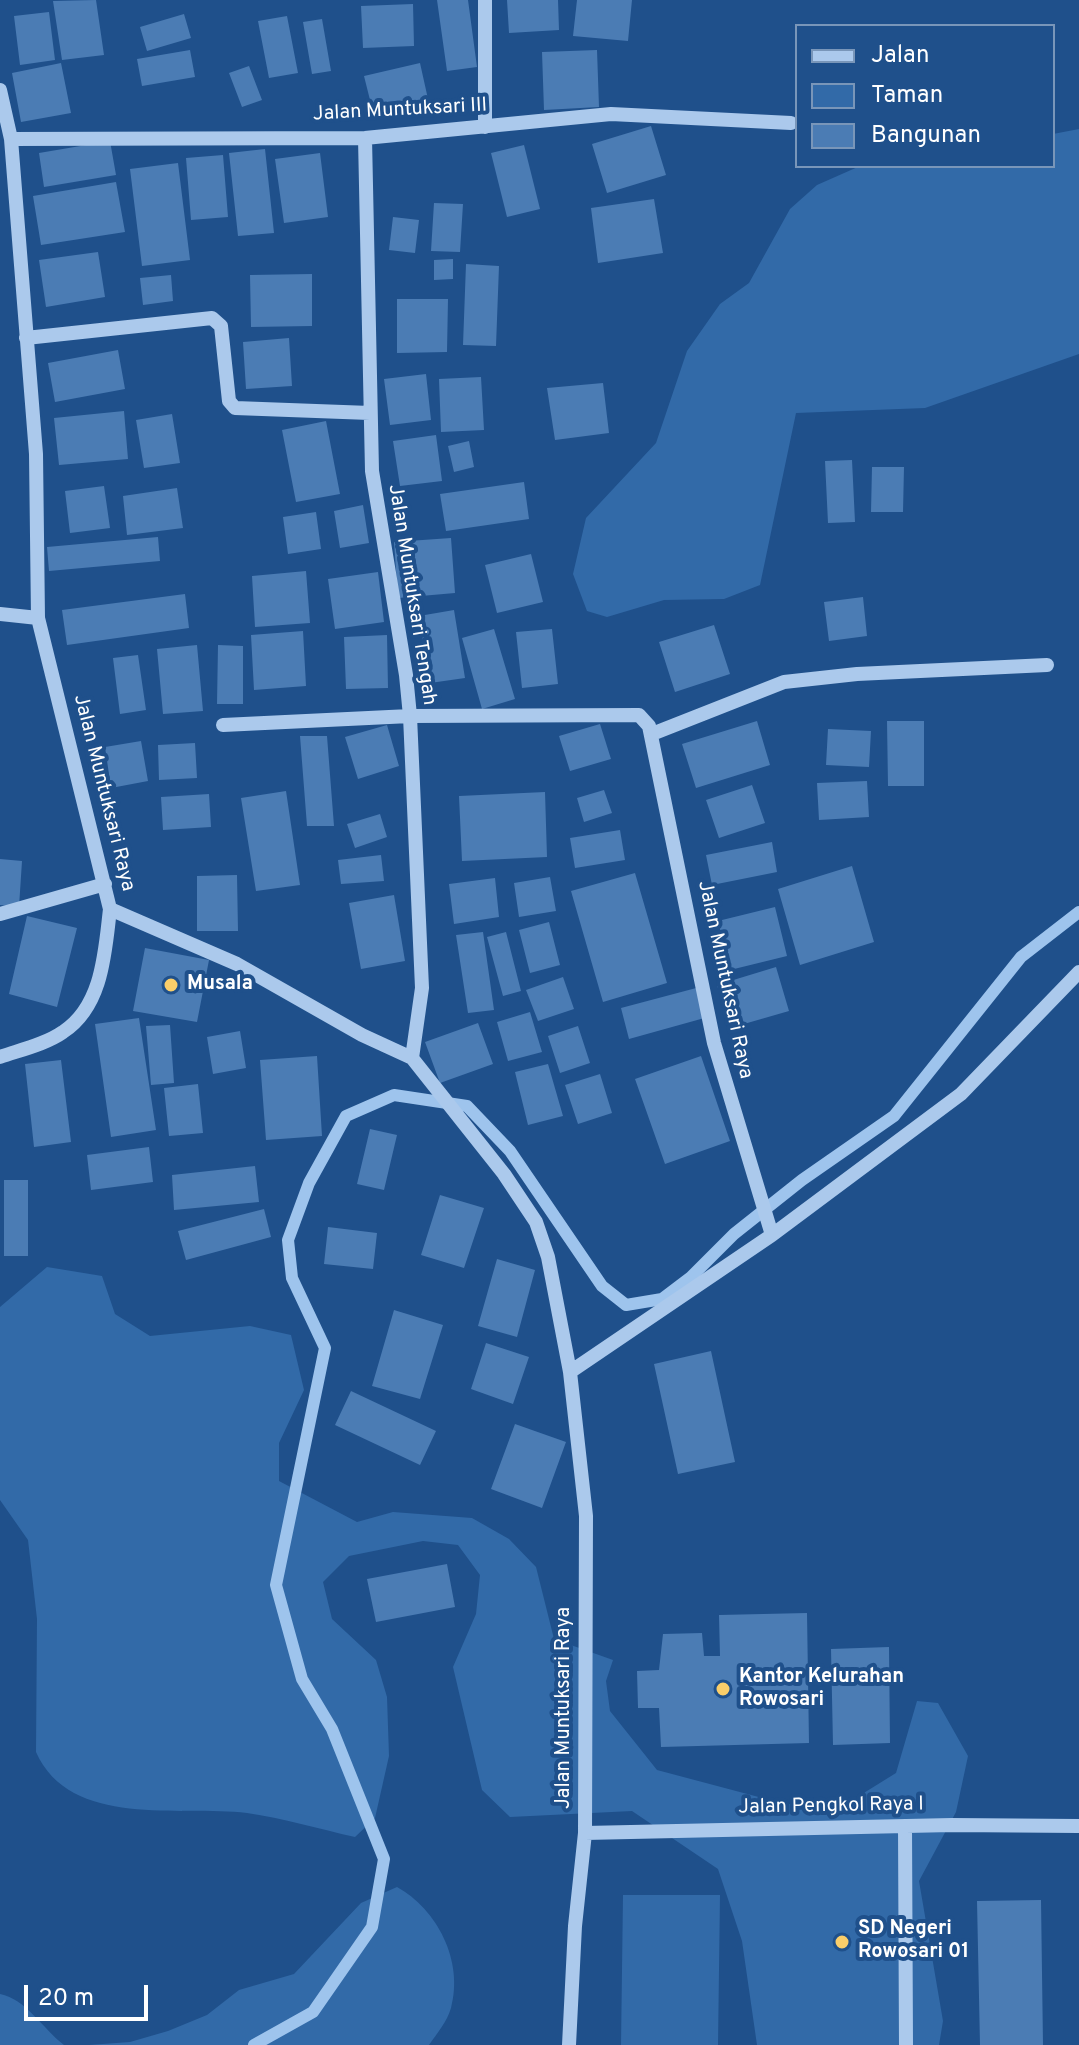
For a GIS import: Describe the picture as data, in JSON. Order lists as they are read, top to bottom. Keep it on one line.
{"streets":{"street":["Jalan Muntuksari III","Jalan Muntuksari Tengah","Jalan Muntuksari Raya","Jalan Pengkol Raya I"]},"crossings":[["Jalan Muntuksari III","Jalan Muntuksari Tengah"],["Jalan Muntuksari III","Jalan Muntuksari Raya"],["Jalan Muntuksari Tengah","Jalan Muntuksari Raya"],["Jalan Muntuksari Raya","Jalan Pengkol Raya I"]],"places":["Musala","Kantor Kelurahan Rowosari","SD Negeri Rowosari 01"],"legend":["Jalan","Taman","Bangunan"],"scale_bar":"20 m"}
